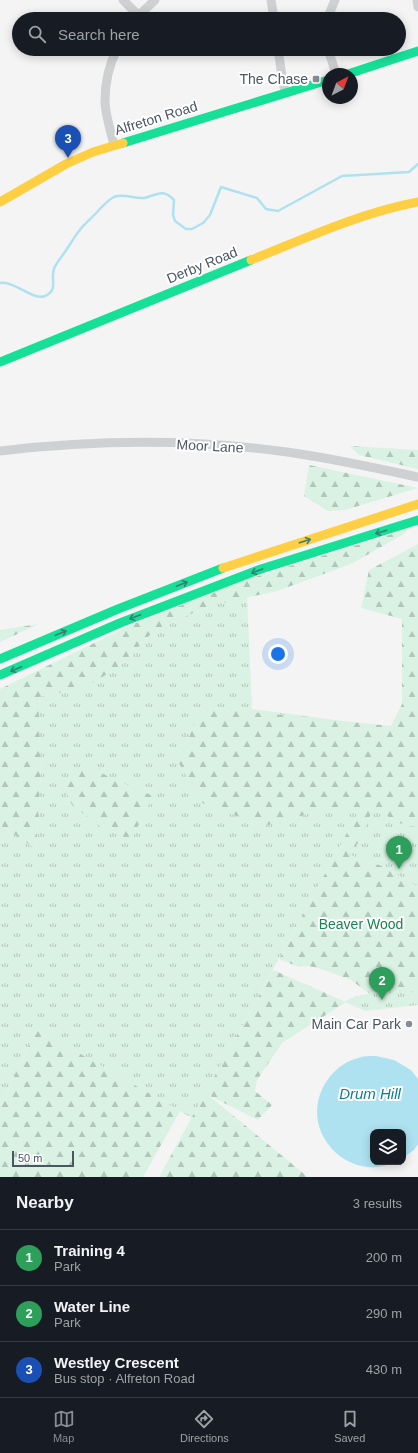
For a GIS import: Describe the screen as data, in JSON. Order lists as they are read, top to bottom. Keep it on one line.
{"streets":{"main road":["Alfreton Road","Derby Road"],"street":["Moor Lane"]},"water":["Drum Hill"],"parks":["Beaver Wood"],"places":{"transit":["The Chase"],"other":["Main Car Park"]},"scale_bar":"50 m","north":"top right","page":{"search":"Search here","pins":["3","1","2"],"scale":"50 m","heading":["Nearby","3 results"],"list":[{"mark":"1","name":"Training 4","note":"Park","value":"200 m"},{"mark":"2","name":"Water Line","note":"Park","value":"290 m"},{"mark":"3","name":"Westley Crescent","note":"Bus stop · Alfreton Road","value":"430 m"}],"nav":["Map","Directions","Saved"]}}
